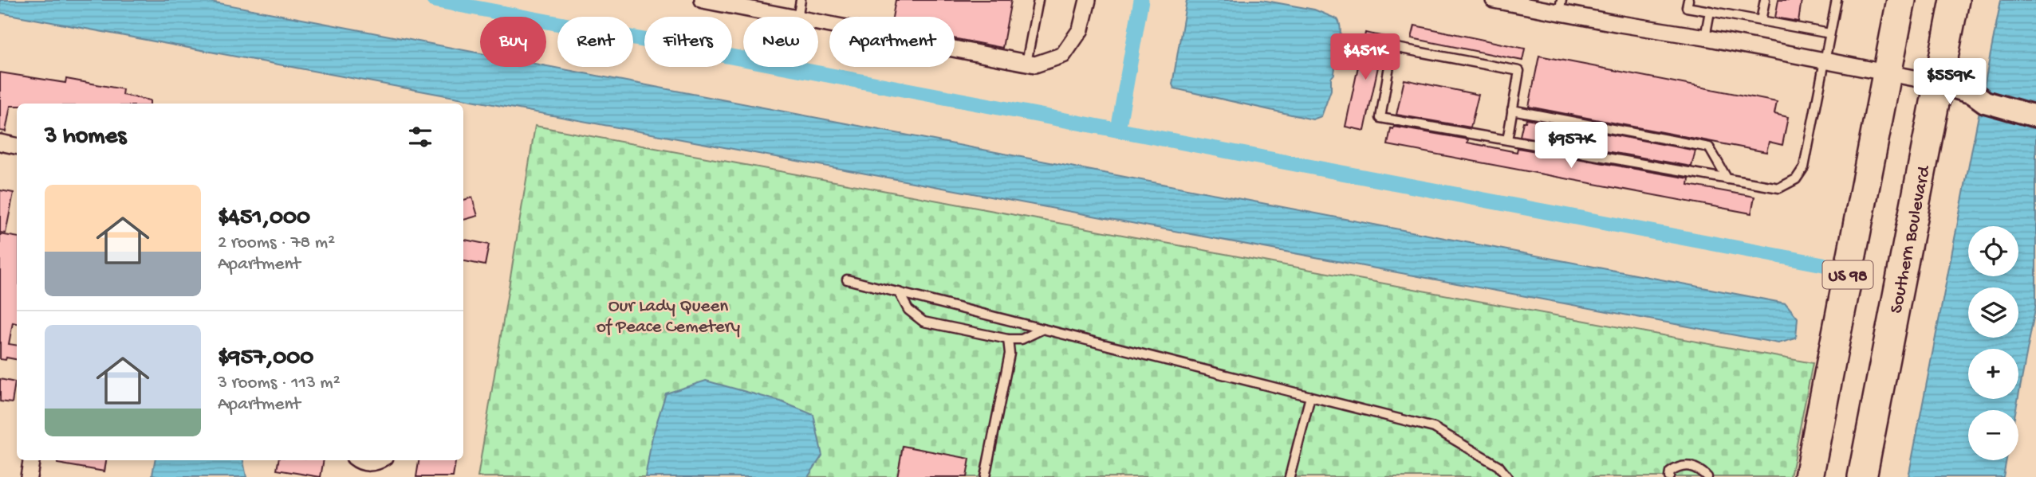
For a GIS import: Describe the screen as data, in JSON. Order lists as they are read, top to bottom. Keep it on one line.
{"streets":{"highway":["Southern Boulevard","US 98"]},"parks":["Our Lady Queen of Peace Cemetery"],"page":{"chip":["Buy","Rent","Filters","New","Apartment"],"price":["$451K","$559K","$957K"],"heading":"3 homes","list":[{"name":"$451,000","note":"2 rooms · 78 m² · Apartment"},{"name":"$957,000","note":"3 rooms · 113 m² · Apartment"}],"map_buttons":["+","−"]}}
